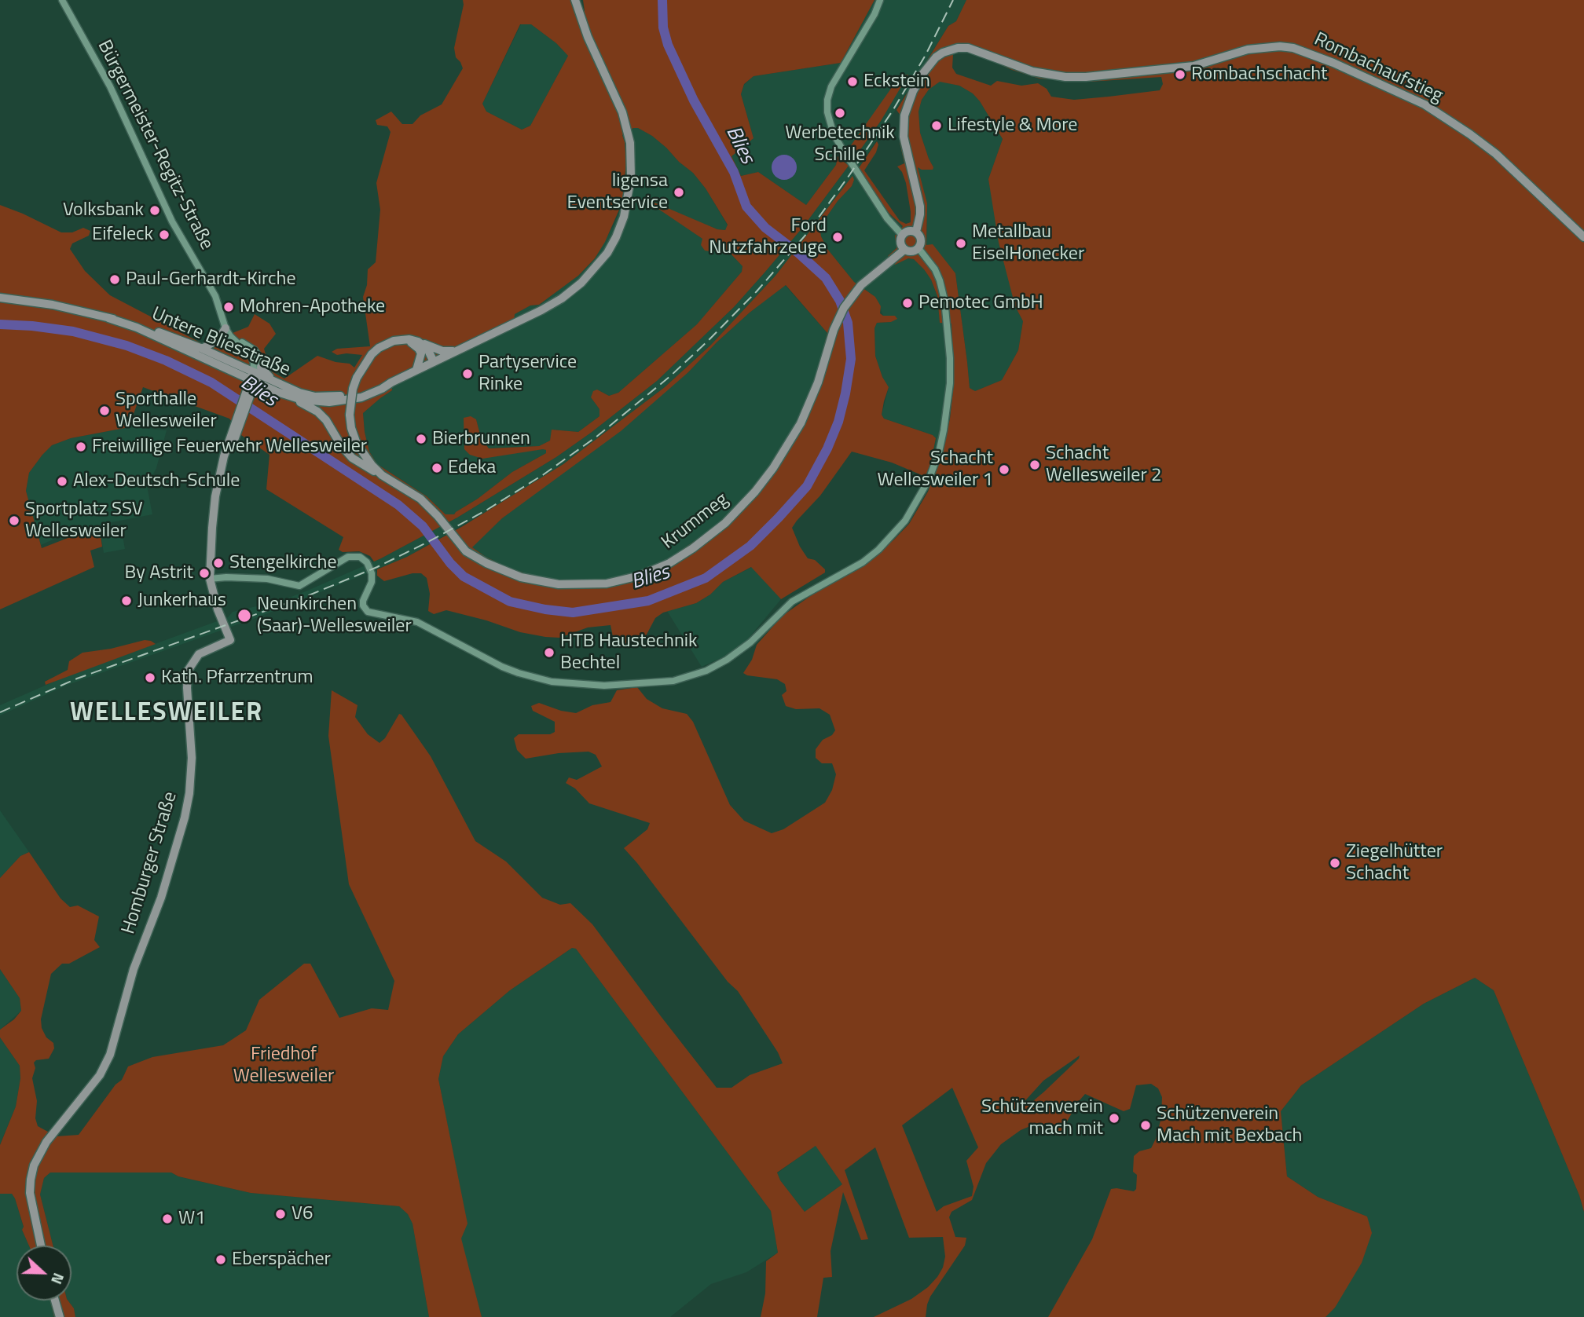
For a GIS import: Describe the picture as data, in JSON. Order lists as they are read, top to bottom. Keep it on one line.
{"streets":{"main road":["Rombachaufstieg","Untere Bliesstraße","Krummeg","Homburger Straße"],"street":["Bürgermeister-Regitz-Straße"]},"crossings":[["Rombachaufstieg","Krummeg"],["Bürgermeister-Regitz-Straße","Untere Bliesstraße"],["Bürgermeister-Regitz-Straße","Homburger Straße"],["Untere Bliesstraße","Homburger Straße"]],"districts":["WELLESWEILER"],"water":["Blies"],"parks":["Friedhof Wellesweiler"],"places":["Rombachschacht","Eckstein","Werbetechnik Schille","Lifestyle & More","ligensa Eventservice","Volksbank","Eifeleck","Ford Nutzfahrzeuge","Metallbau EiselHonecker","Paul-Gerhardt-Kirche","Pemotec GmbH","Mohren-Apotheke","Partyservice Rinke","Sporthalle Wellesweiler","Bierbrunnen","Freiwillige Feuerwehr Wellesweiler","Schacht Wellesweiler 2","Edeka","Schacht Wellesweiler 1","Alex-Deutsch-Schule","Sportplatz SSV Wellesweiler","Stengelkirche","By Astrit","Junkerhaus","Neunkirchen (Saar)-Wellesweiler","HTB Haustechnik Bechtel","Kath. Pfarrzentrum","Ziegelhütter Schacht","Schützenverein mach mit","Schützenverein Mach mit Bexbach","V6","W1","Eberspächer"],"north":"right"}
